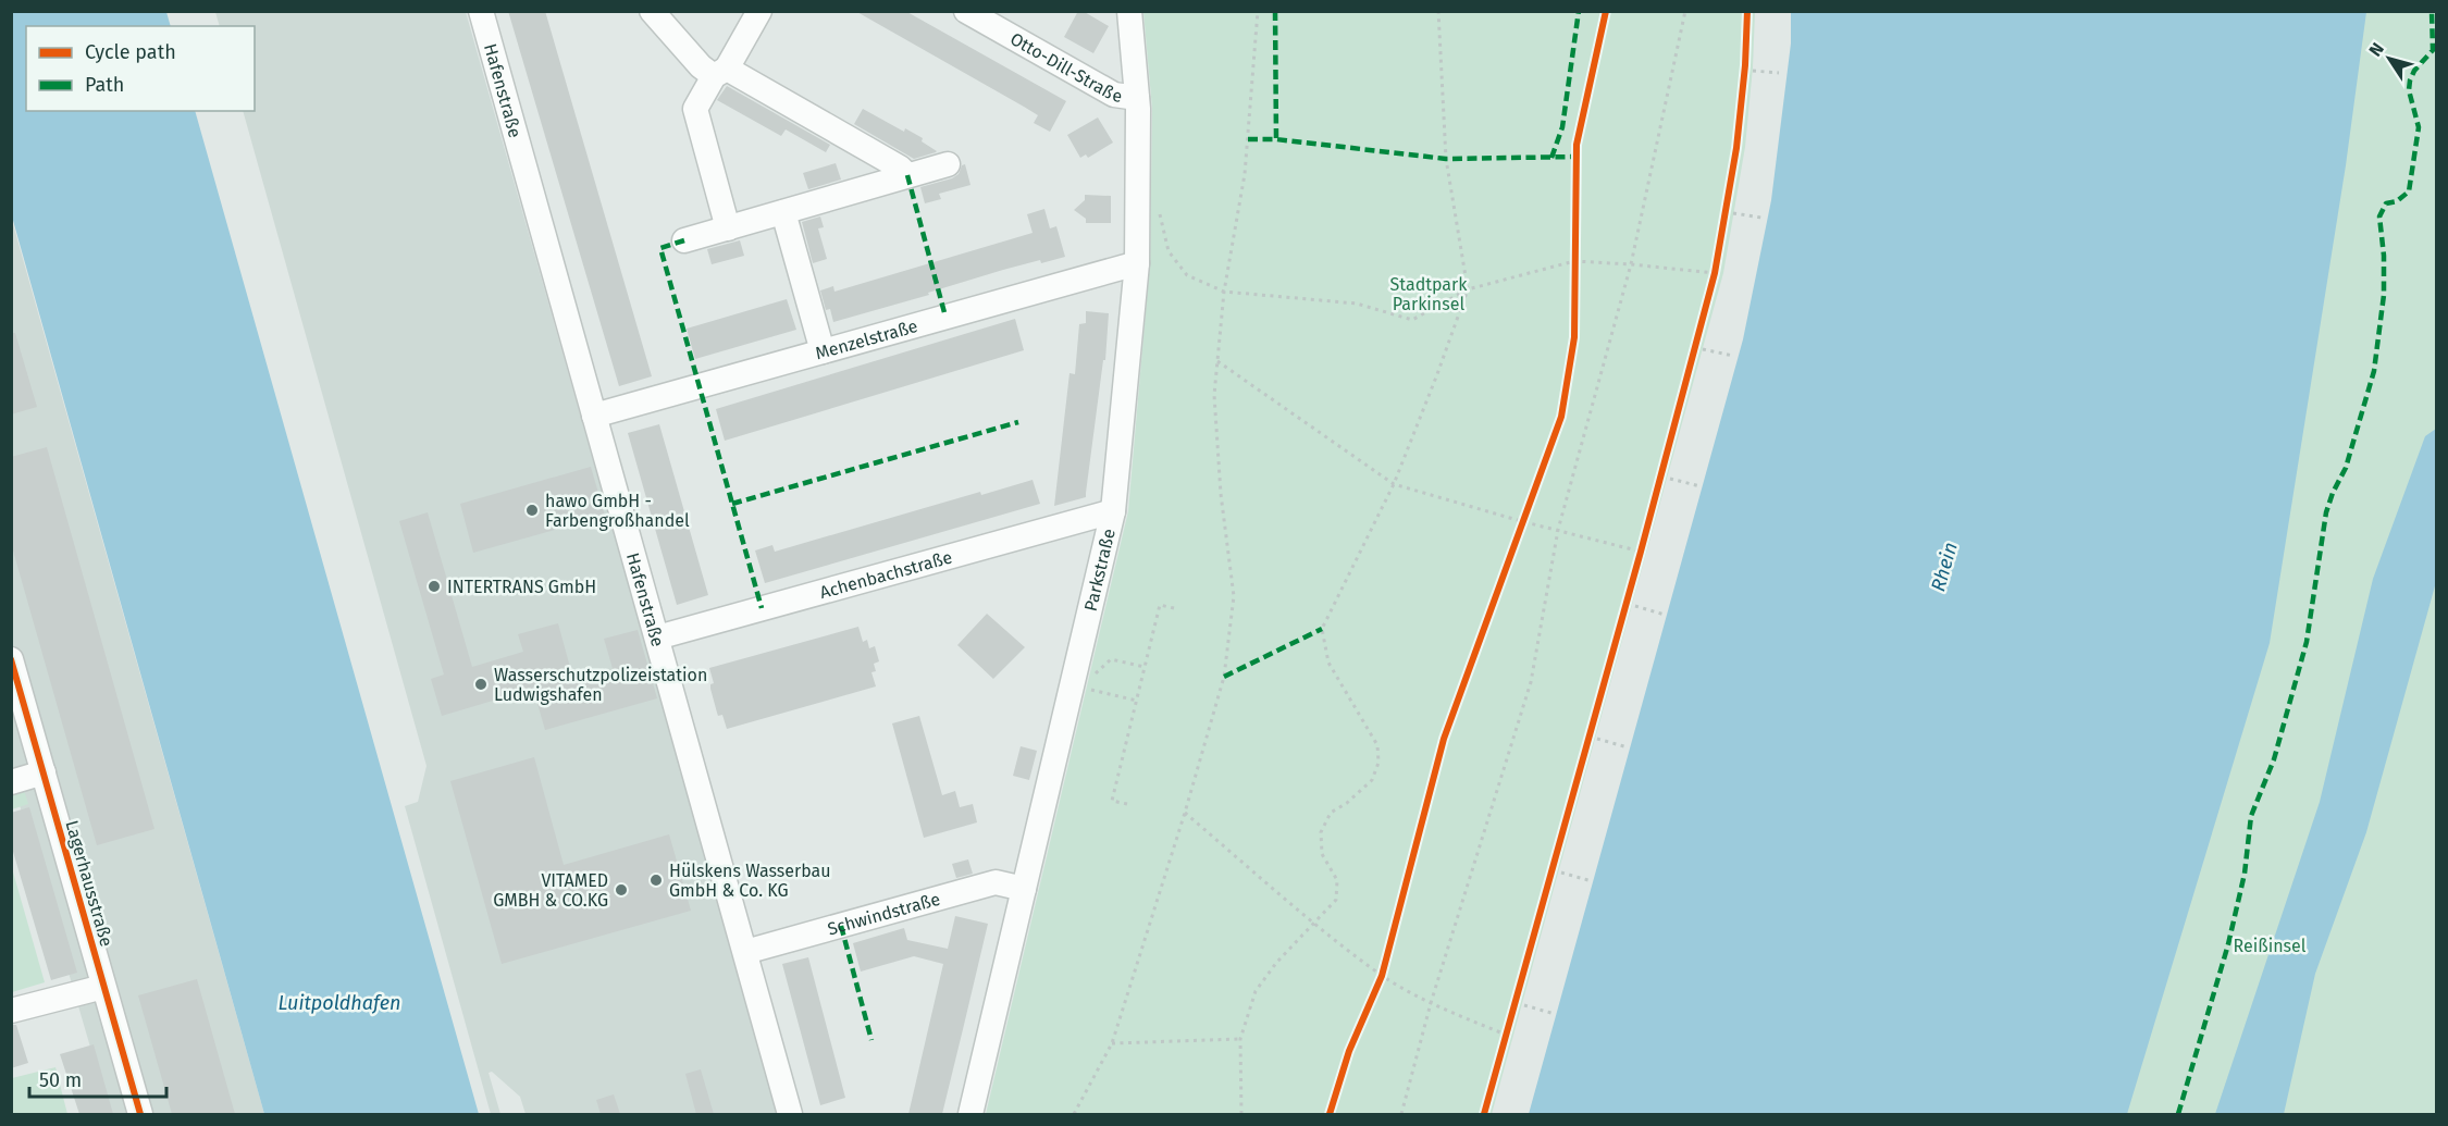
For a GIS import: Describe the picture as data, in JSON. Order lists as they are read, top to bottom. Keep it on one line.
{"streets":{"street":["Otto-Dill-Straße","Hafenstraße","Menzelstraße","Parkstraße","Achenbachstraße","Lagerhausstraße","Schwindstraße"]},"crossings":[["Otto-Dill-Straße","Parkstraße"],["Hafenstraße","Menzelstraße"],["Hafenstraße","Achenbachstraße"],["Hafenstraße","Schwindstraße"],["Menzelstraße","Parkstraße"],["Parkstraße","Achenbachstraße"],["Parkstraße","Schwindstraße"]],"water":["Rhein","Luitpoldhafen"],"parks":["Stadtpark Parkinsel","Reißinsel"],"places":["hawo GmbH - Farbengroßhandel","INTERTRANS GmbH","Wasserschutzpolizeistation Ludwigshafen","Hülskens Wasserbau GmbH & Co. KG","VITAMED GMBH & CO.KG"],"legend":["Cycle path","Path"],"scale_bar":"50 m","north":"top left"}
